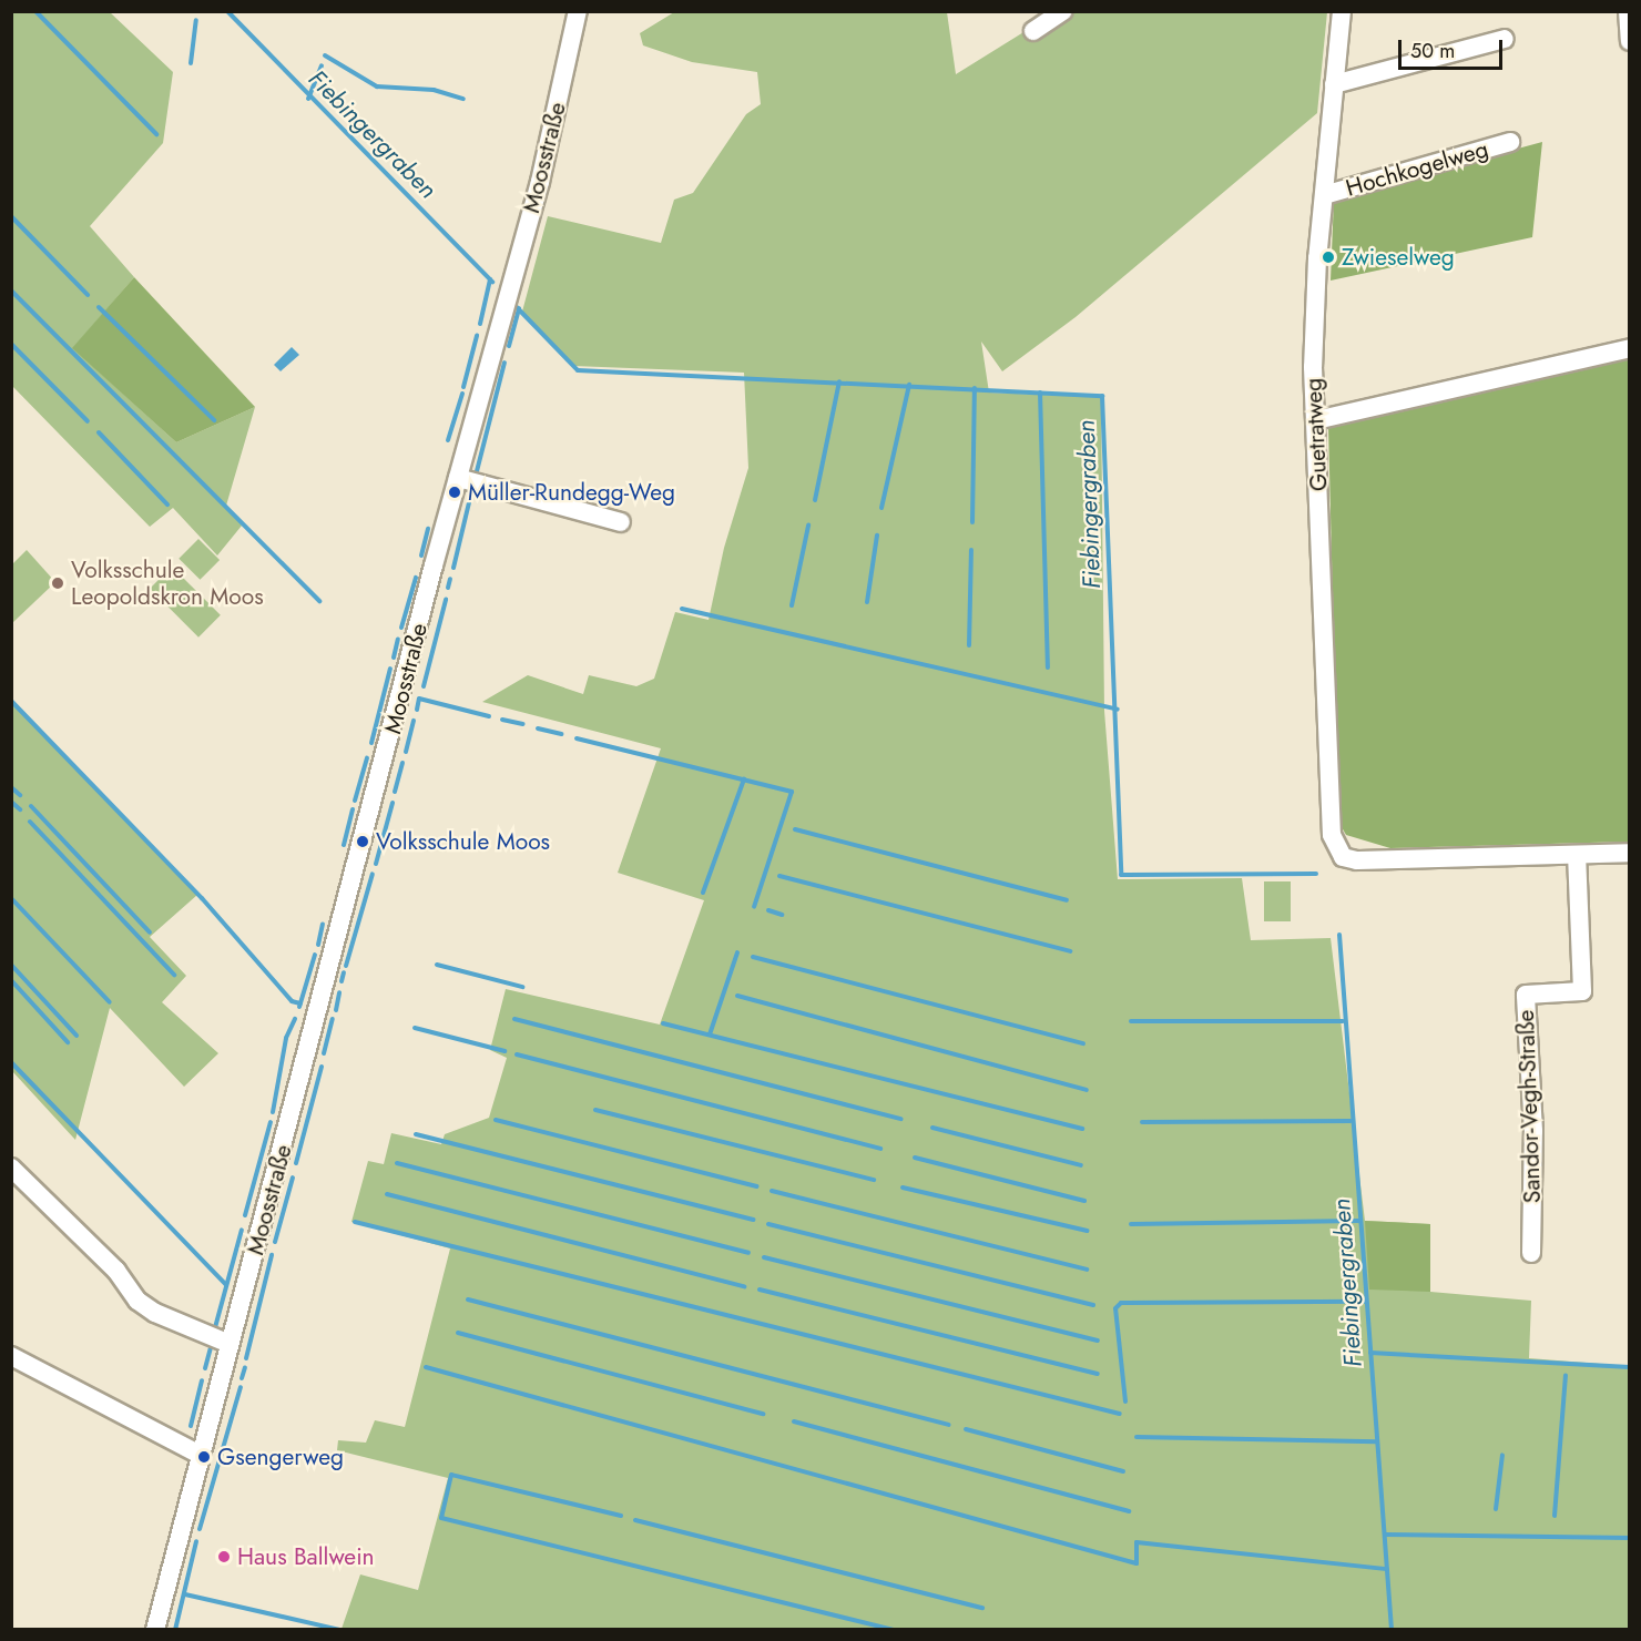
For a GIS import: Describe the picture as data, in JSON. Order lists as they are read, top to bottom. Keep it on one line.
{"streets":{"street":["Moosstraße","Hochkogelweg","Guetratweg","Sandor-Vegh-Straße"]},"crossings":[["Hochkogelweg","Guetratweg"],["Guetratweg","Sandor-Vegh-Straße"]],"water":["Fiebingergraben"],"places":["Zwieselweg","Müller-Rundegg-Weg","Volksschule Leopoldskron Moos","Volksschule Moos","Gsengerweg","Haus Ballwein"],"scale_bar":"50 m"}
